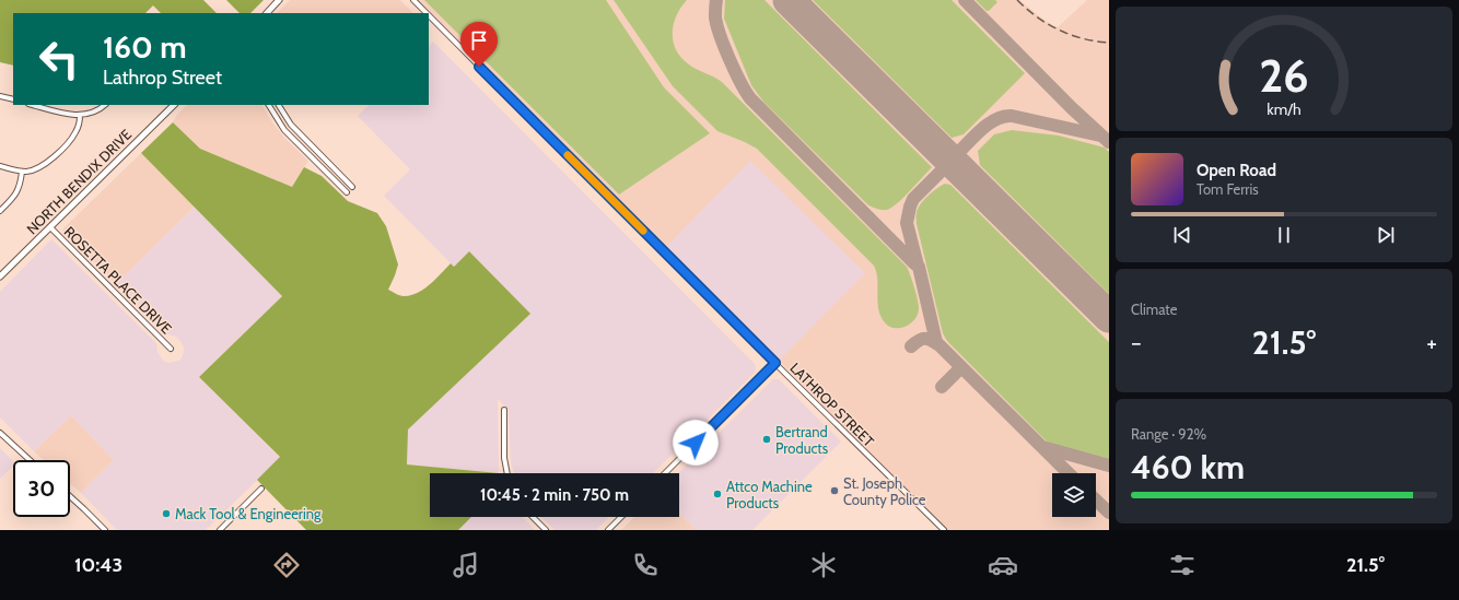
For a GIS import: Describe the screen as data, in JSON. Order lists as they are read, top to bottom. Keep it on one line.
{"streets":{"street":["NORTH BENDIX DRIVE","ROSETTA PLACE DRIVE","LATHROP STREET"]},"crossings":[["NORTH BENDIX DRIVE","ROSETTA PLACE DRIVE"]],"places":["Bertrand Products","St. Joseph County Police","Attco Machine Products","Mack Tool & Engineering"],"page":{"turn":["160 m","Lathrop Street"],"song":["Open Road","Tom Ferris"],"tile":["Climate",["Range · 92%","460 km"]],"heat":["−","21.5°","+"],"limit":"30","trip":"10:45 · 2 min · 750 m","tabs":["10:43","21.5°"],"gauge":["26","km/h"]}}
